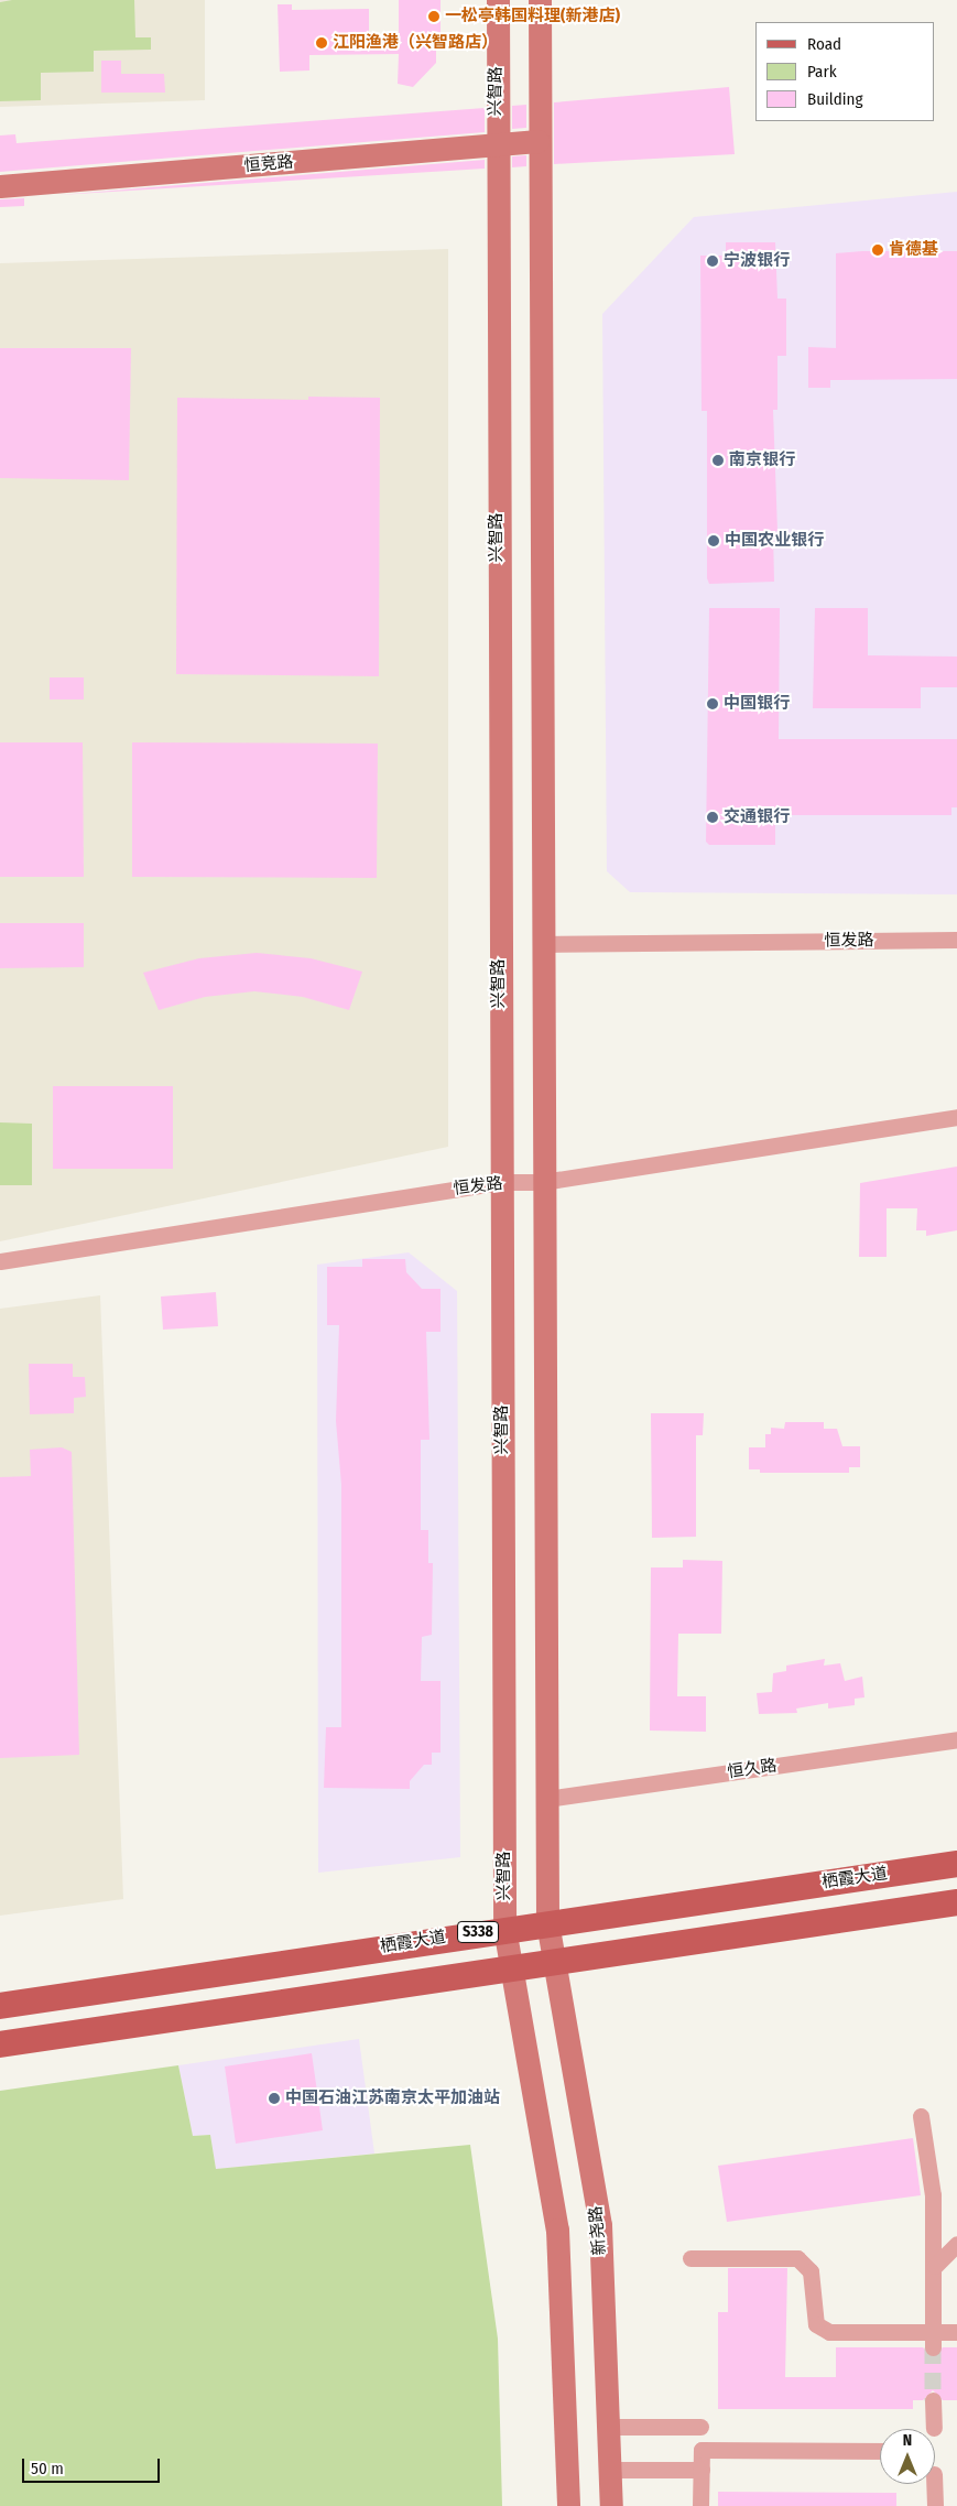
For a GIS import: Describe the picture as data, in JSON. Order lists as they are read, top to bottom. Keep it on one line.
{"streets":{"main road":["兴智路","恒竞路","栖霞大道","S338","新尧路"],"street":["恒发路","恒久路"]},"crossings":[["兴智路","恒竞路"],["兴智路","恒发路"],["兴智路","栖霞大道"],["兴智路","S338"],["S338","新尧路"]],"places":["一松亭韩国料理(新港店)","江阳渔港（兴智路店）","肯德基","宁波银行","南京银行","中国农业银行","中国银行","交通银行","中国石油江苏南京太平加油站"],"legend":["Road","Park","Building"],"scale_bar":"50 m","north":"top"}
